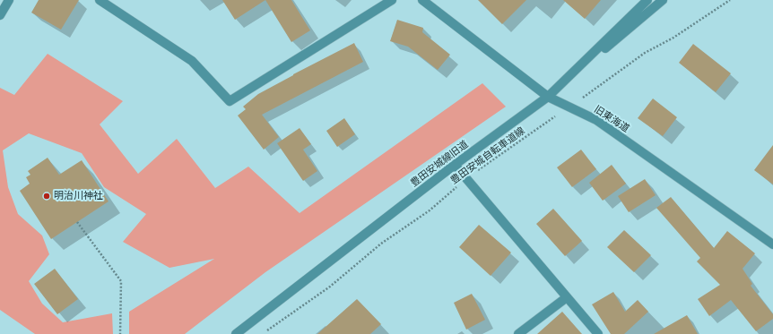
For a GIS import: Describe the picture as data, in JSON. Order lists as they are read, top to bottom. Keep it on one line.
{"streets":{"street":["旧東海道","豊田安城線旧道"],"path":["豊田安城自転車道線"]},"crossings":[["旧東海道","豊田安城自転車道線"],["旧東海道","豊田安城線旧道"]],"places":["明治川神社"]}
